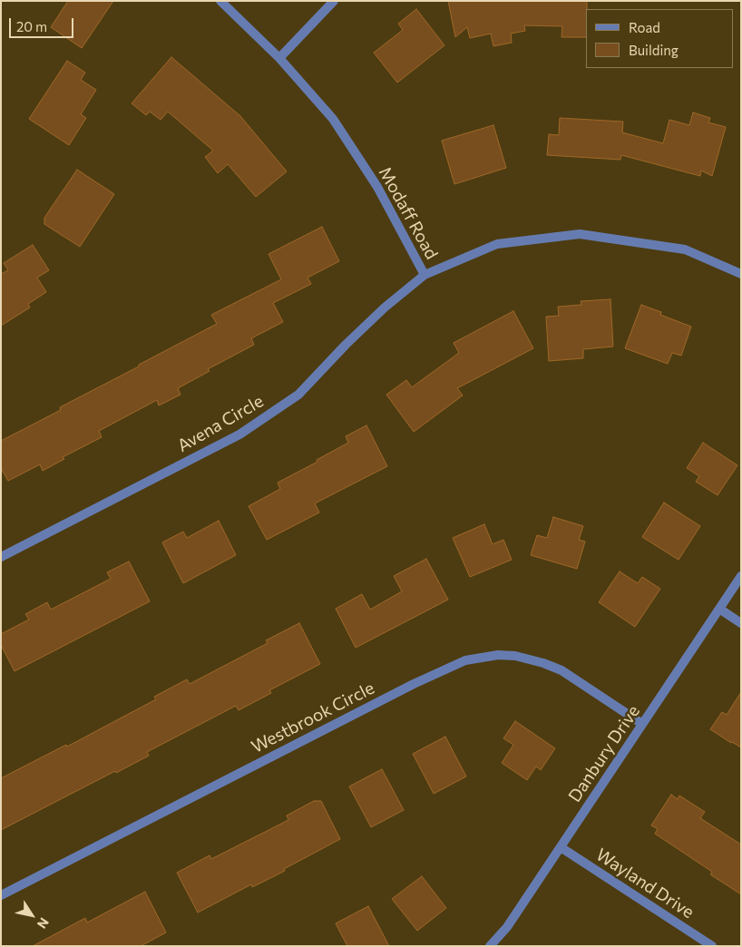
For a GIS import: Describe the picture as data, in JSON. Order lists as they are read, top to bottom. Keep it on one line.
{"streets":{"street":["Modaff Road","Avena Circle","Westbrook Circle","Danbury Drive","Wayland Drive"]},"crossings":[["Modaff Road","Avena Circle"],["Westbrook Circle","Danbury Drive"],["Danbury Drive","Wayland Drive"]],"legend":["Road","Building"],"scale_bar":"20 m","north":"bottom right"}
